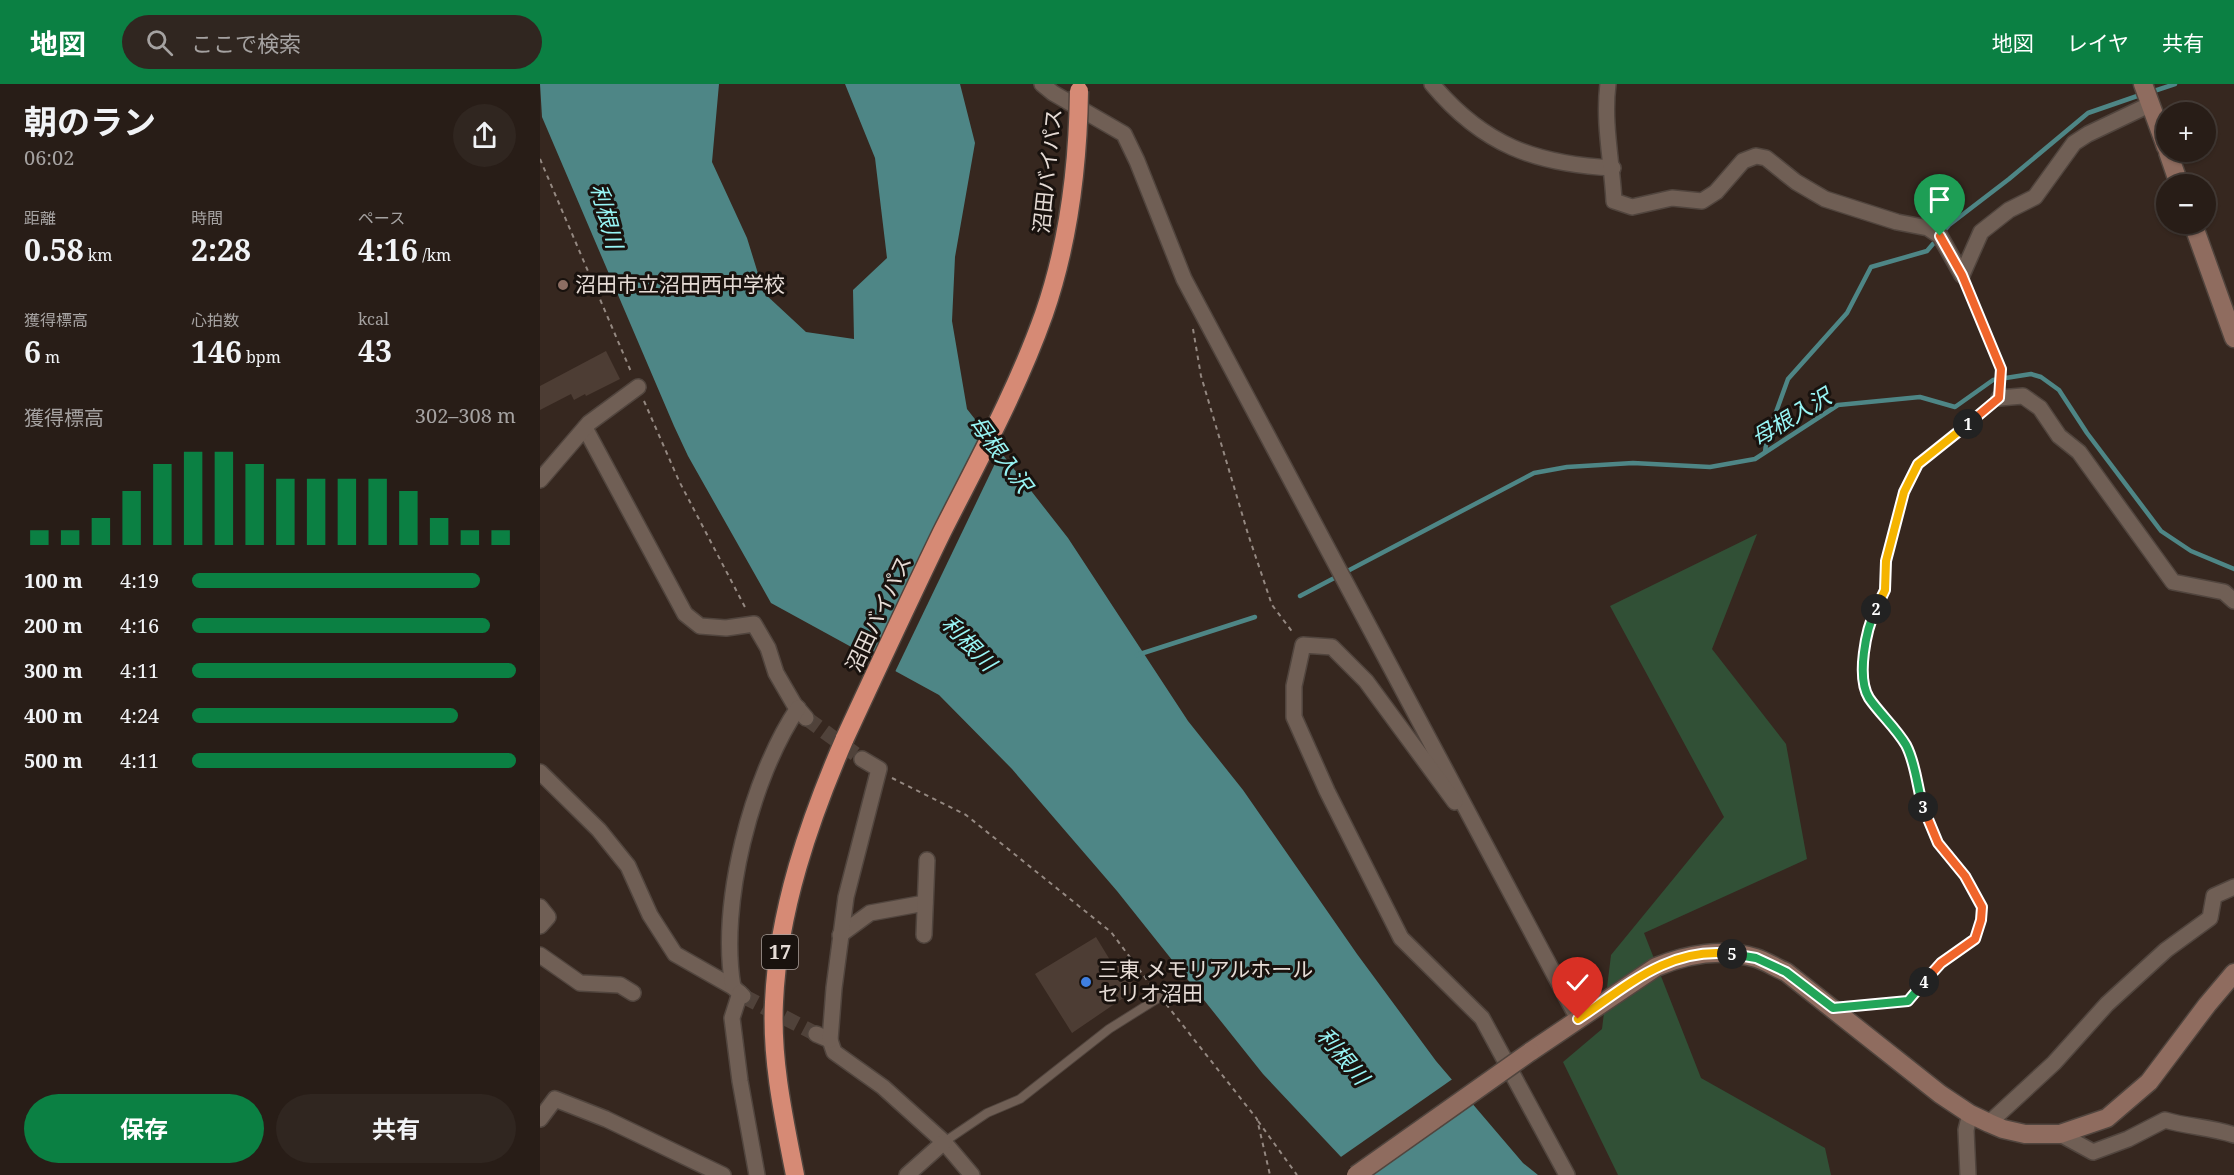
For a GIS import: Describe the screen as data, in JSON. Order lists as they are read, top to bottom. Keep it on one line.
{"streets":{"highway":["沼田バイパス","17"]},"water":["利根川","母根入沢"],"places":["沼田市立沼田西中学校","三東 メモリアルホール セリオ沼田"],"page":{"header":"地図","search":"ここで検索","nav":["地図","レイヤ","共有"],"heading":["朝のラン","06:02"],"map_buttons":["+","−"],"stats":[["距離","0.58 km"],["時間","2:28"],["ペース","4:16 /km"],["獲得標高","6 m"],["心拍数","146 bpm"],["kcal","43"]],"chart":["獲得標高","302–308 m"],"pins":["1","2","3","5","4"],"list":[{"name":"100 m","note":"4:19"},{"name":"200 m","note":"4:16"},{"name":"300 m","note":"4:11"},{"name":"400 m","note":"4:24"},{"name":"500 m","note":"4:11"}],"buttons":["保存","共有"]}}
